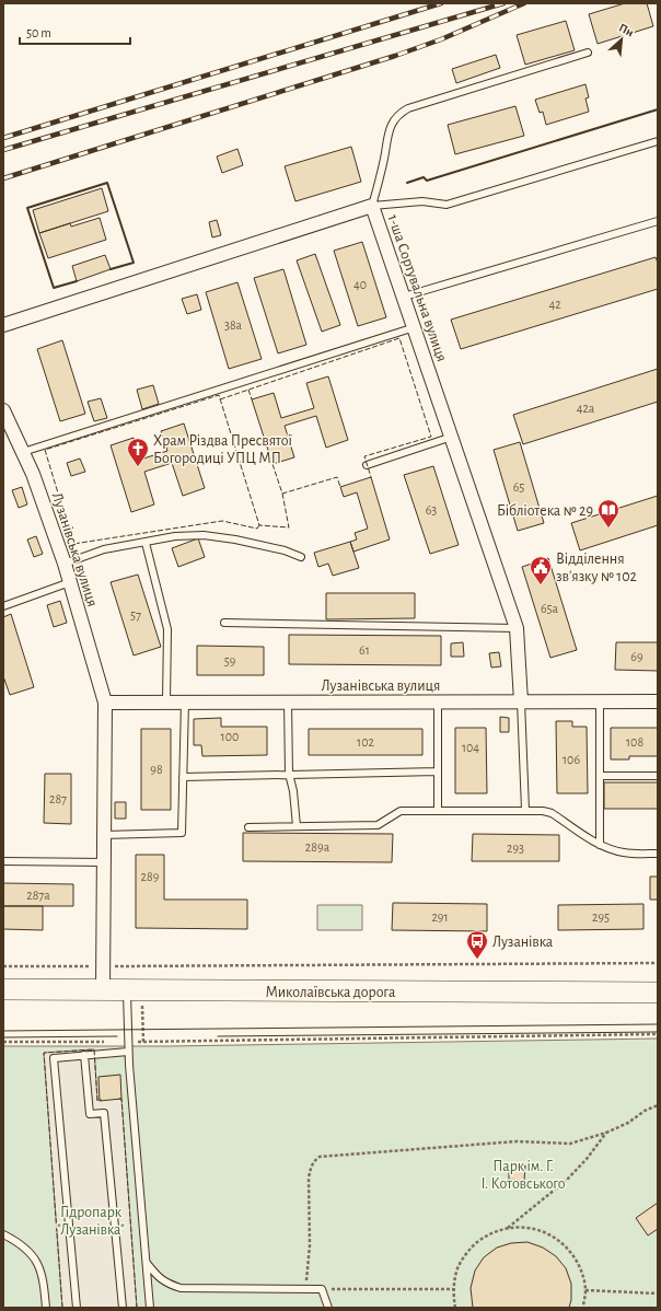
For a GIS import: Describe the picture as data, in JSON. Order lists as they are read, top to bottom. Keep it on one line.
{"streets":{"main road":["Миколаївська дорога"],"street":["1-ша Сортувальна вулиця","Лузанівська вулиця"]},"crossings":[["1-ша Сортувальна вулиця","Лузанівська вулиця"],["Лузанівська вулиця","Миколаївська дорога"]],"parks":["Парк ім. Г. І. Котовського","Гідропарк \"Лузанівка\""],"places":{"church":["Храм Різдва Пресвятої Богородиці УПЦ МП"],"library":["Бібліотека № 29"],"public building":["Відділення зв'язку № 102"],"bus stop":["Лузанівка"]},"house_numbers":["40","42","38а","42а","65","63","65а","57","61","69","59","100","102","108","104","106","98","287","289а","293","289","287а","291","295"],"scale_bar":"50 m","north":"top right"}
